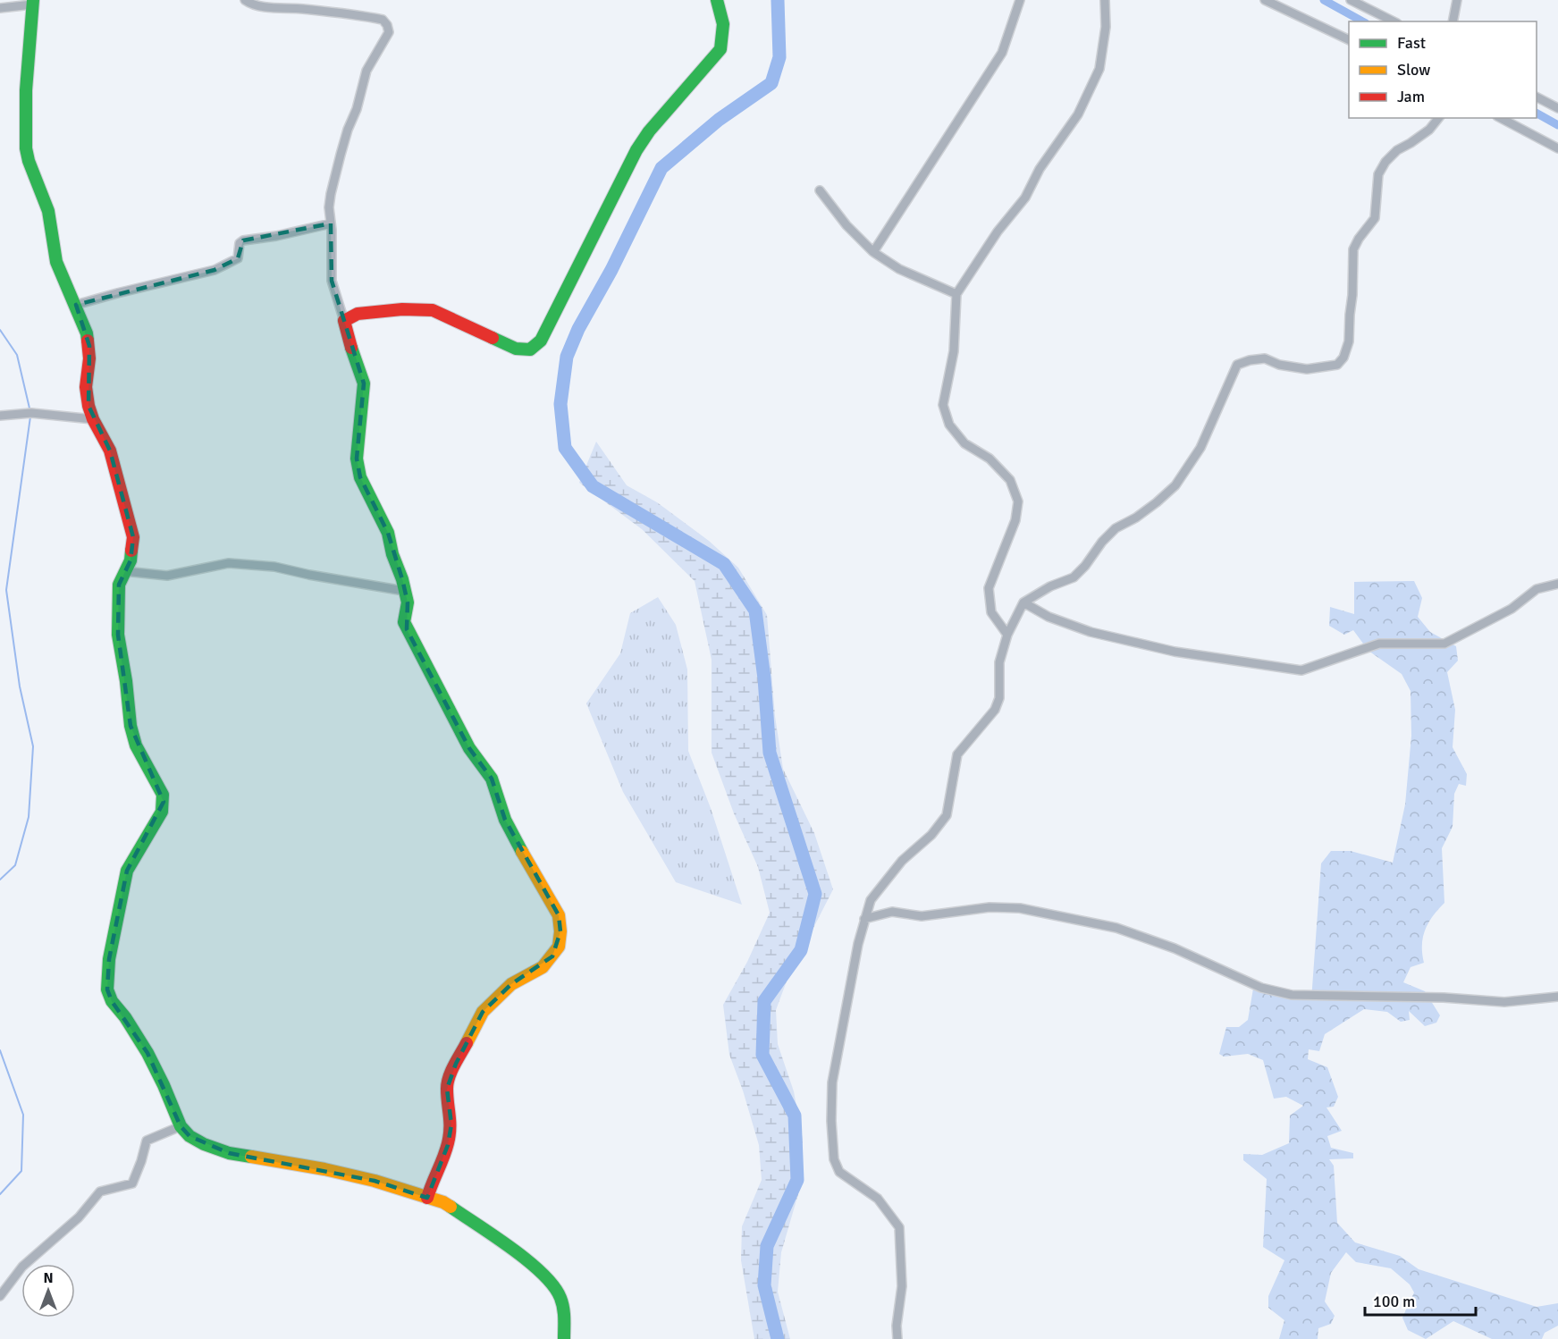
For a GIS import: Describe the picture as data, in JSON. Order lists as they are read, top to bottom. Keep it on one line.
{"legend":["Fast","Slow","Jam"],"scale_bar":"100 m","north":"top"}
